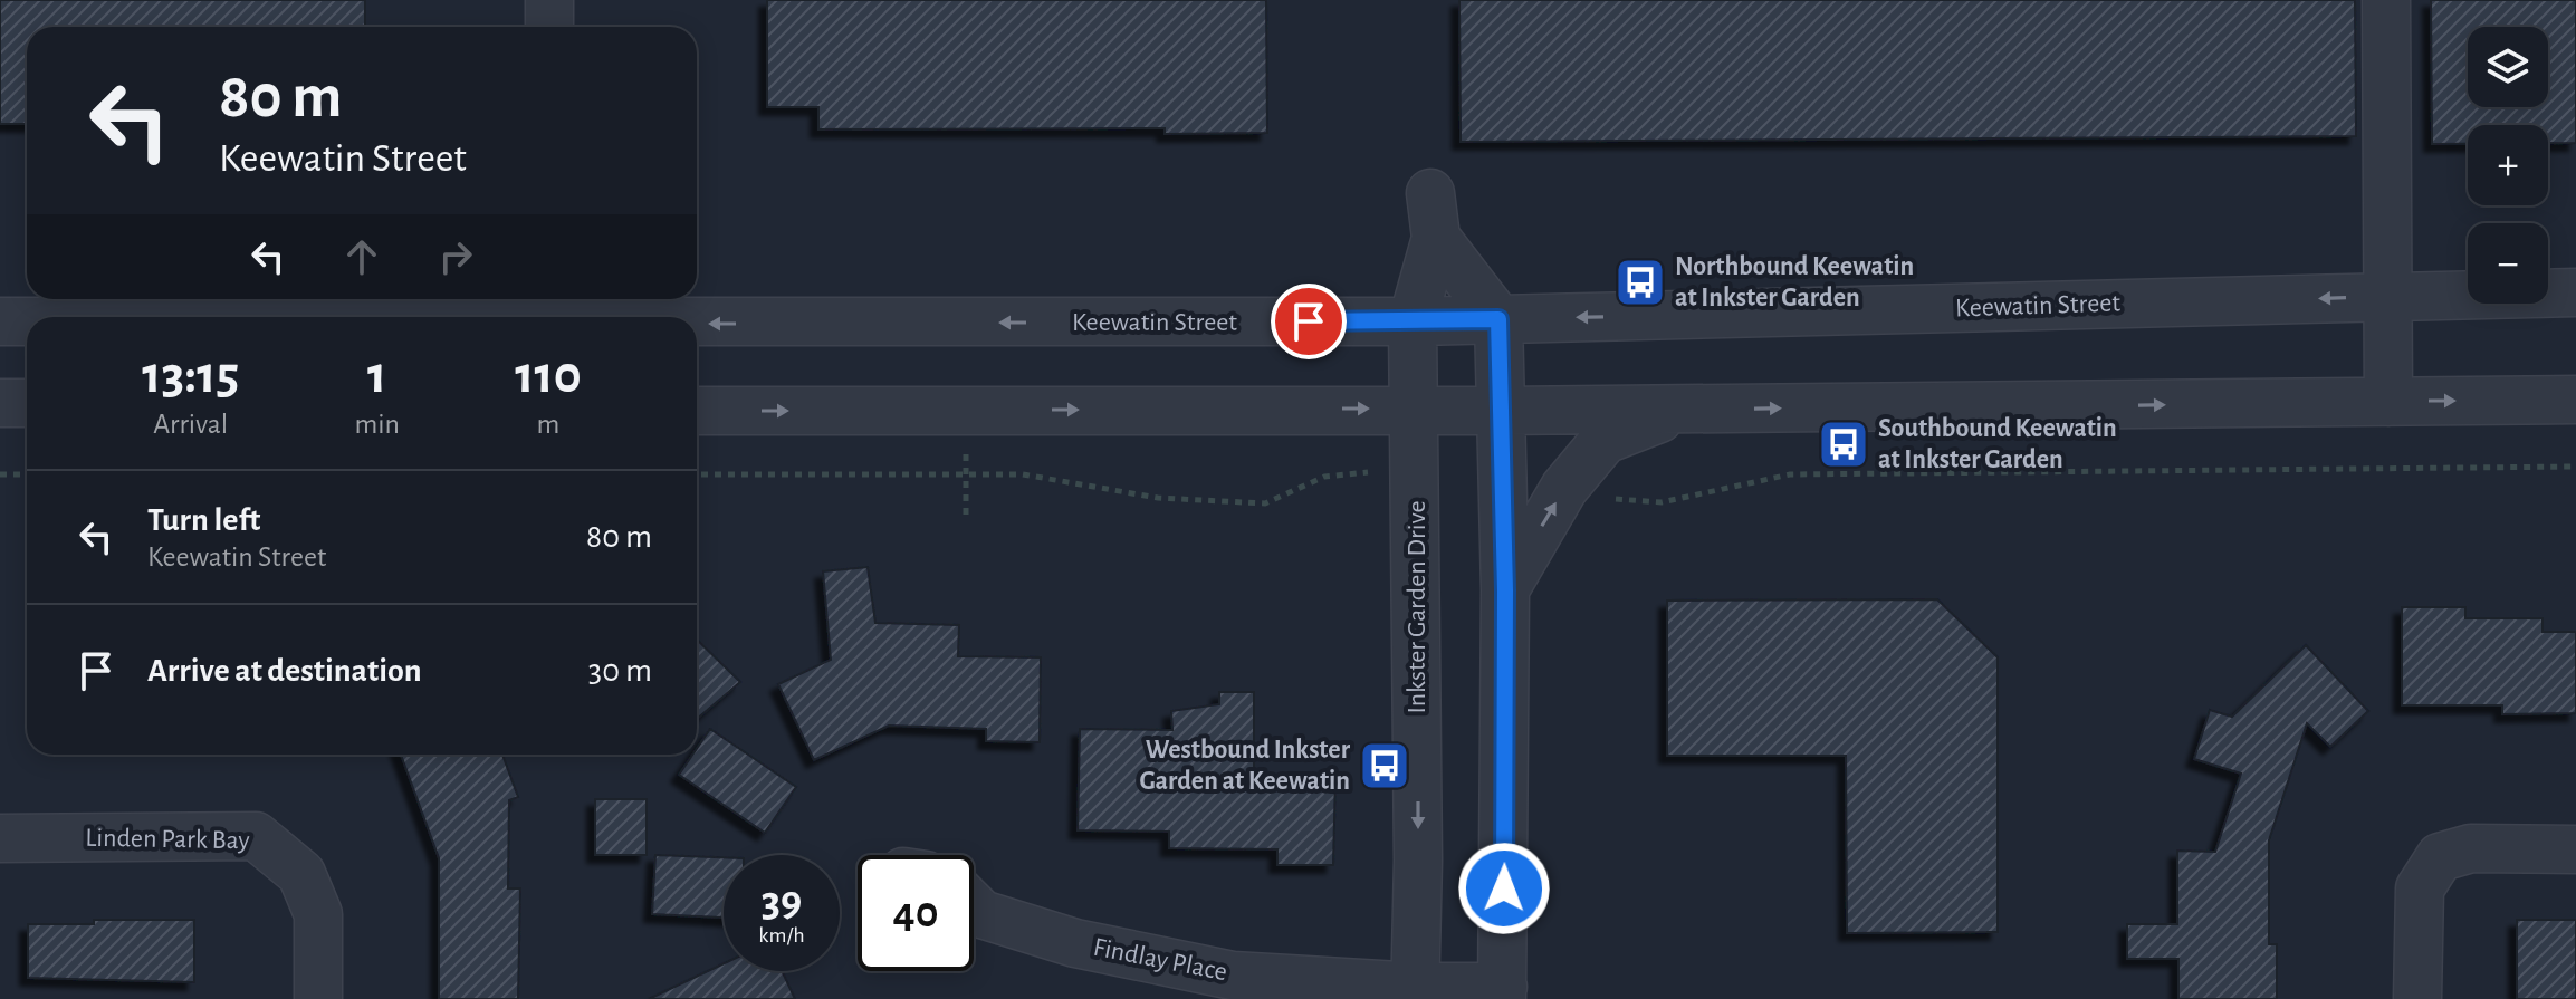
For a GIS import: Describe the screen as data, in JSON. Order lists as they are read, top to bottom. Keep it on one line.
{"streets":{"street":["Keewatin Street","Inkster Garden Drive","Linden Park Bay","Findlay Place"]},"crossings":[["Keewatin Street","Inkster Garden Drive"],["Inkster Garden Drive","Findlay Place"]],"places":{"bus stop":["Northbound Keewatin at Inkster Garden","Southbound Keewatin at Inkster Garden","Westbound Inkster Garden at Keewatin"]},"page":{"map_buttons":["+","−"],"turn":["80 m","Keewatin Street"],"eta":["13:15","Arrival","1","min","110","m"],"list":[{"name":"Turn left","note":"Keewatin Street","value":"80 m"},{"name":"Arrive at destination","value":"30 m"}],"speed":"39 km/h","limit":"40"}}
